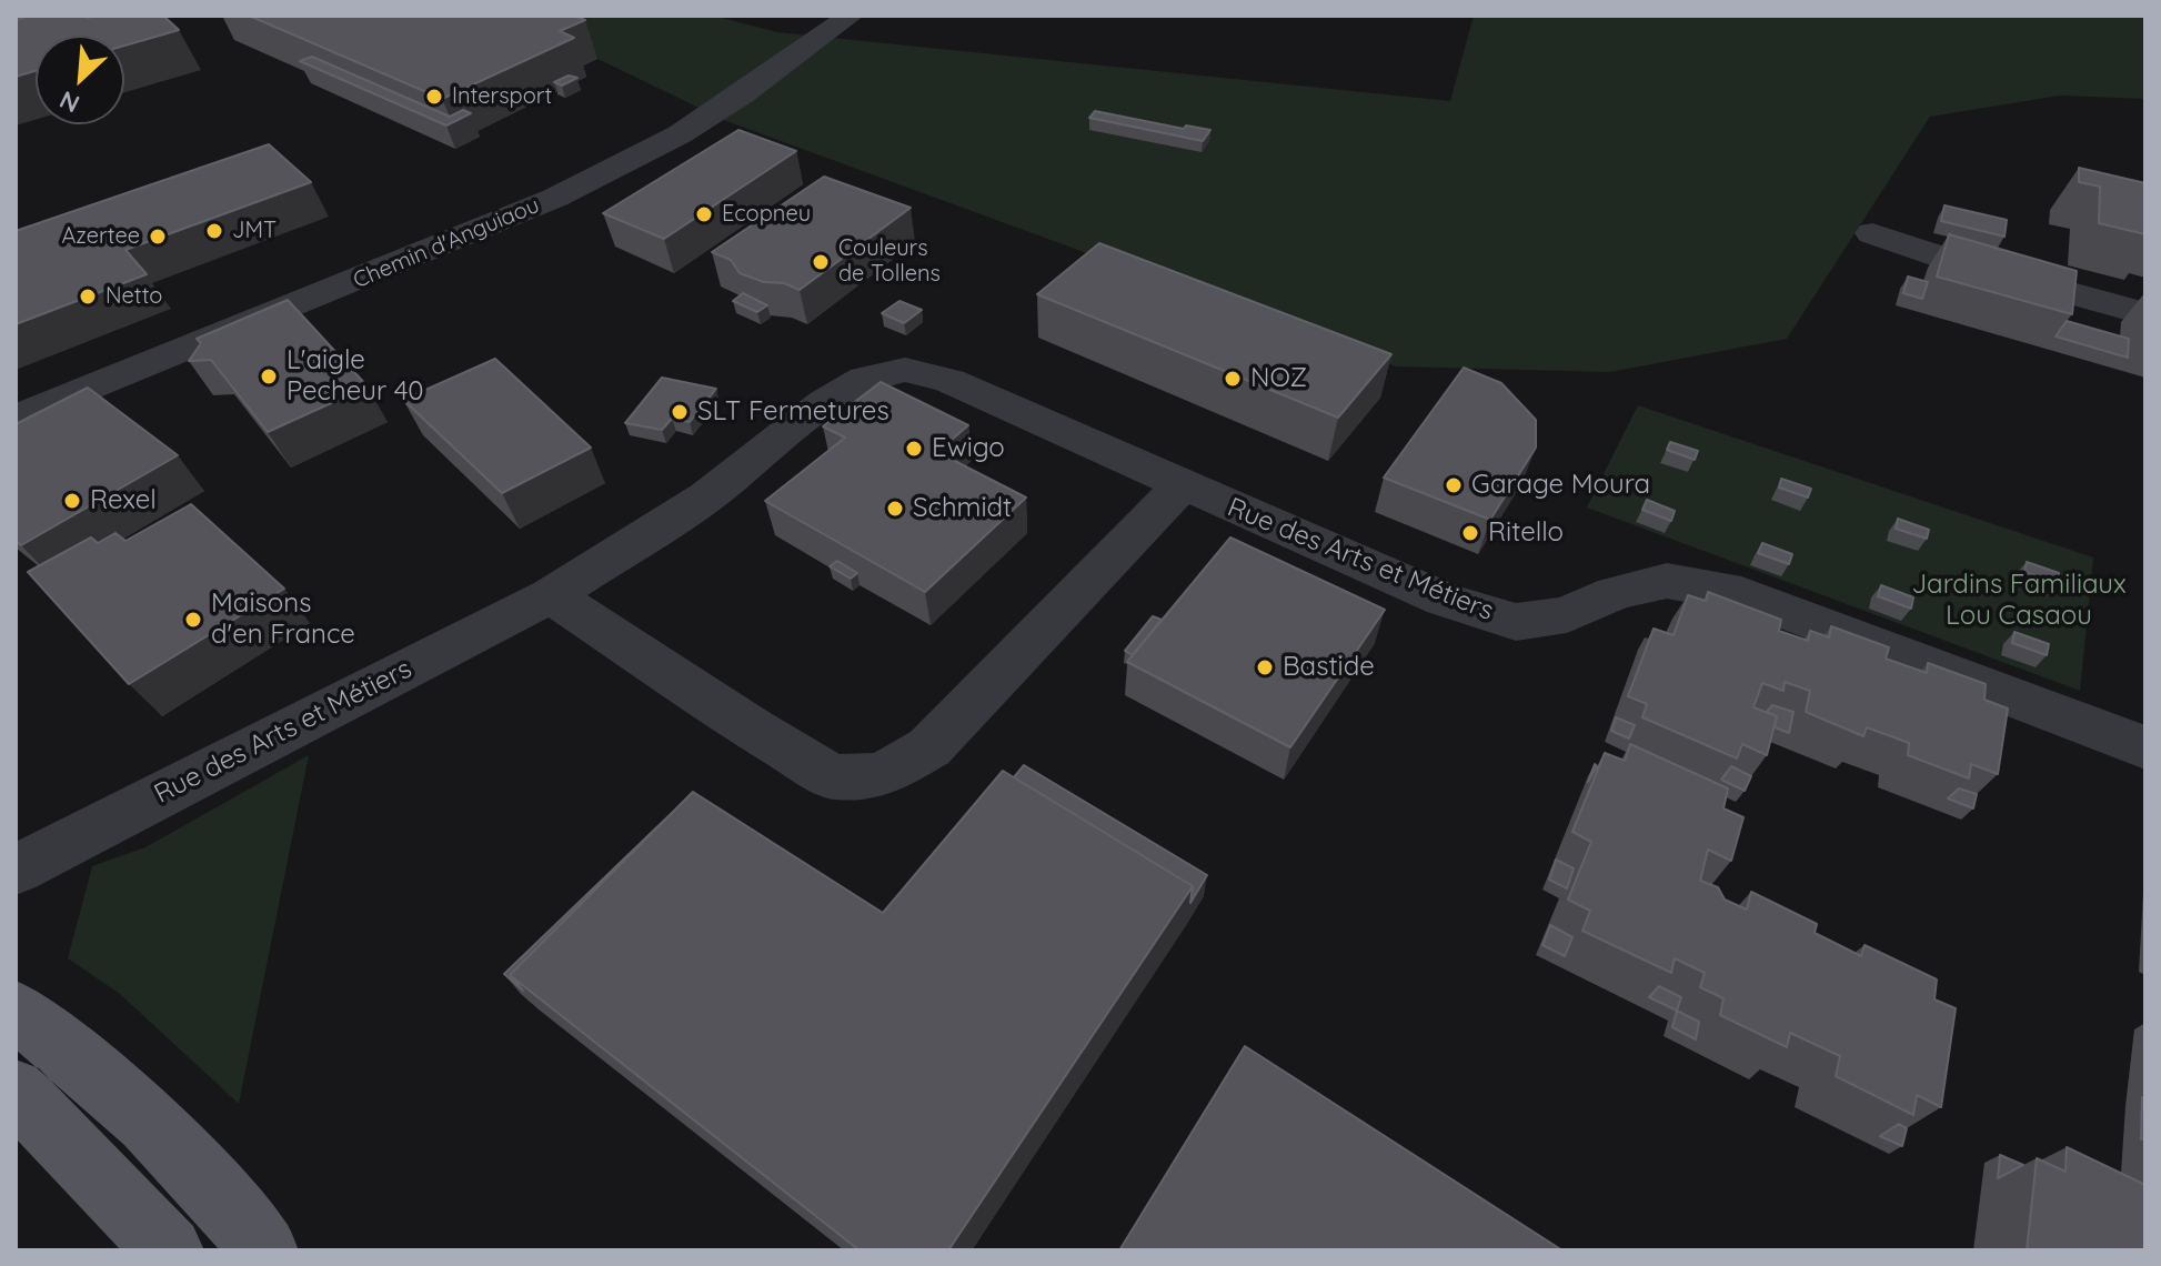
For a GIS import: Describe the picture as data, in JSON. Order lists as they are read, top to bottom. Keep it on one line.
{"streets":{"street":["Chemin d'Anguiaou","Rue des Arts et Métiers"]},"parks":["Jardins Familiaux Lou Casaou"],"places":["Intersport","Ecopneu","JMT","Azertee","Couleurs de Tollens","Netto","L'aigle Pecheur 40","NOZ","SLT Fermetures","Ewigo","Garage Moura","Rexel","Schmidt","Ritello","Maisons d'en France","Bastide"],"north":"bottom left"}
